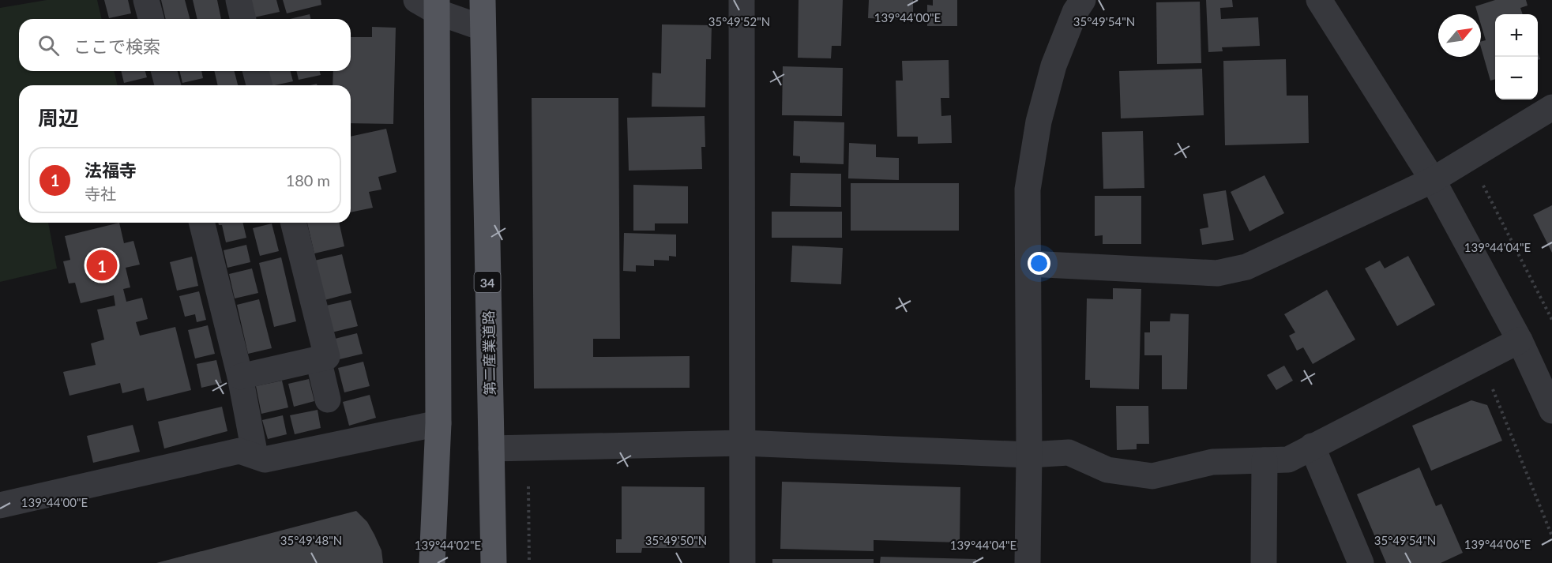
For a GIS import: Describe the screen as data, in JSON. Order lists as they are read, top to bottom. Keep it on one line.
{"streets":{"main road":["34","第二産業道路"]},"north":"top right","page":{"map_buttons":["+","−"],"search":"ここで検索","heading":"周辺","list":[{"mark":"1","name":"法福寺","note":"寺社","value":"180 m"}],"pins":"1"},"coordinates":["139°44'00\"E","35°49'52\"N","35°49'54\"N","139°44'04\"E","35°49'48\"N","35°49'50\"N","139°44'06\"E","139°44'02\"E"]}
